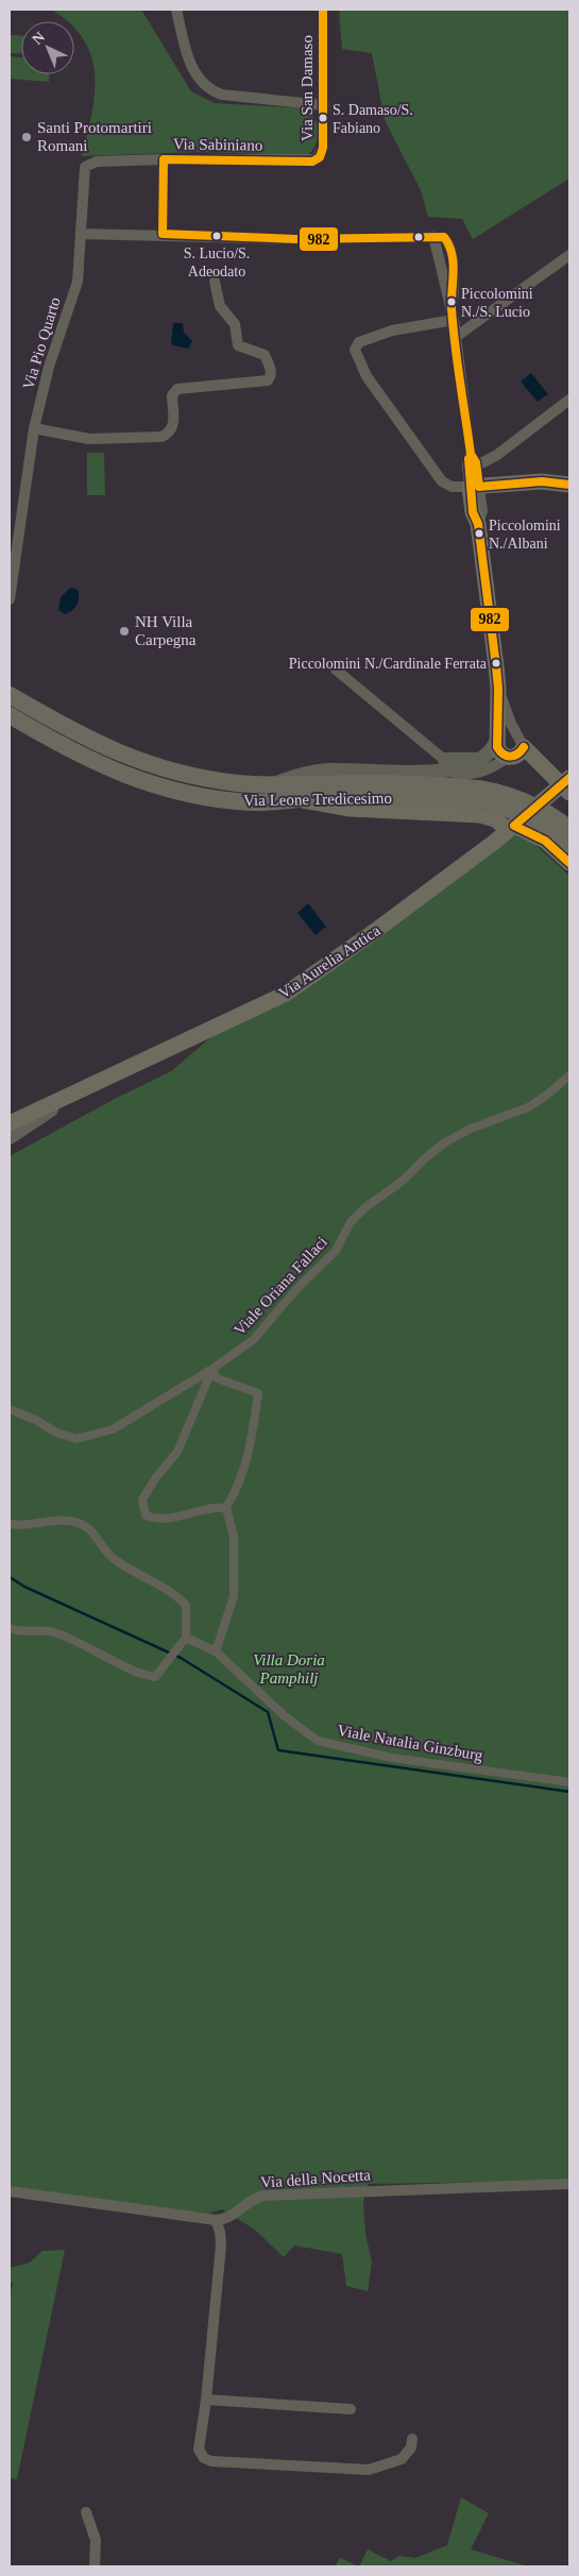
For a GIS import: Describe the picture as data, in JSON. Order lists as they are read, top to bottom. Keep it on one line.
{"streets":{"main road":["Via Leone Tredicesimo","Via Aurelia Antica"],"street":["Via San Damaso","Via Sabiniano","Via Pio Quarto","Viale Oriana Fallaci","Viale Natalia Ginzburg","Via della Nocetta"]},"crossings":[["Via San Damaso","Via Sabiniano"],["Via Sabiniano","Via Pio Quarto"]],"parks":["Villa Doria Pamphilj"],"places":["S. Damaso/S. Fabiano","Santi Protomartiri Romani","S. Lucio/S. Adeodato","Piccolomini N./S. Lucio","Piccolomini N./Albani","NH Villa Carpegna","Piccolomini N./Cardinale Ferrata"],"lines":["transit line 982"],"north":"top left"}
